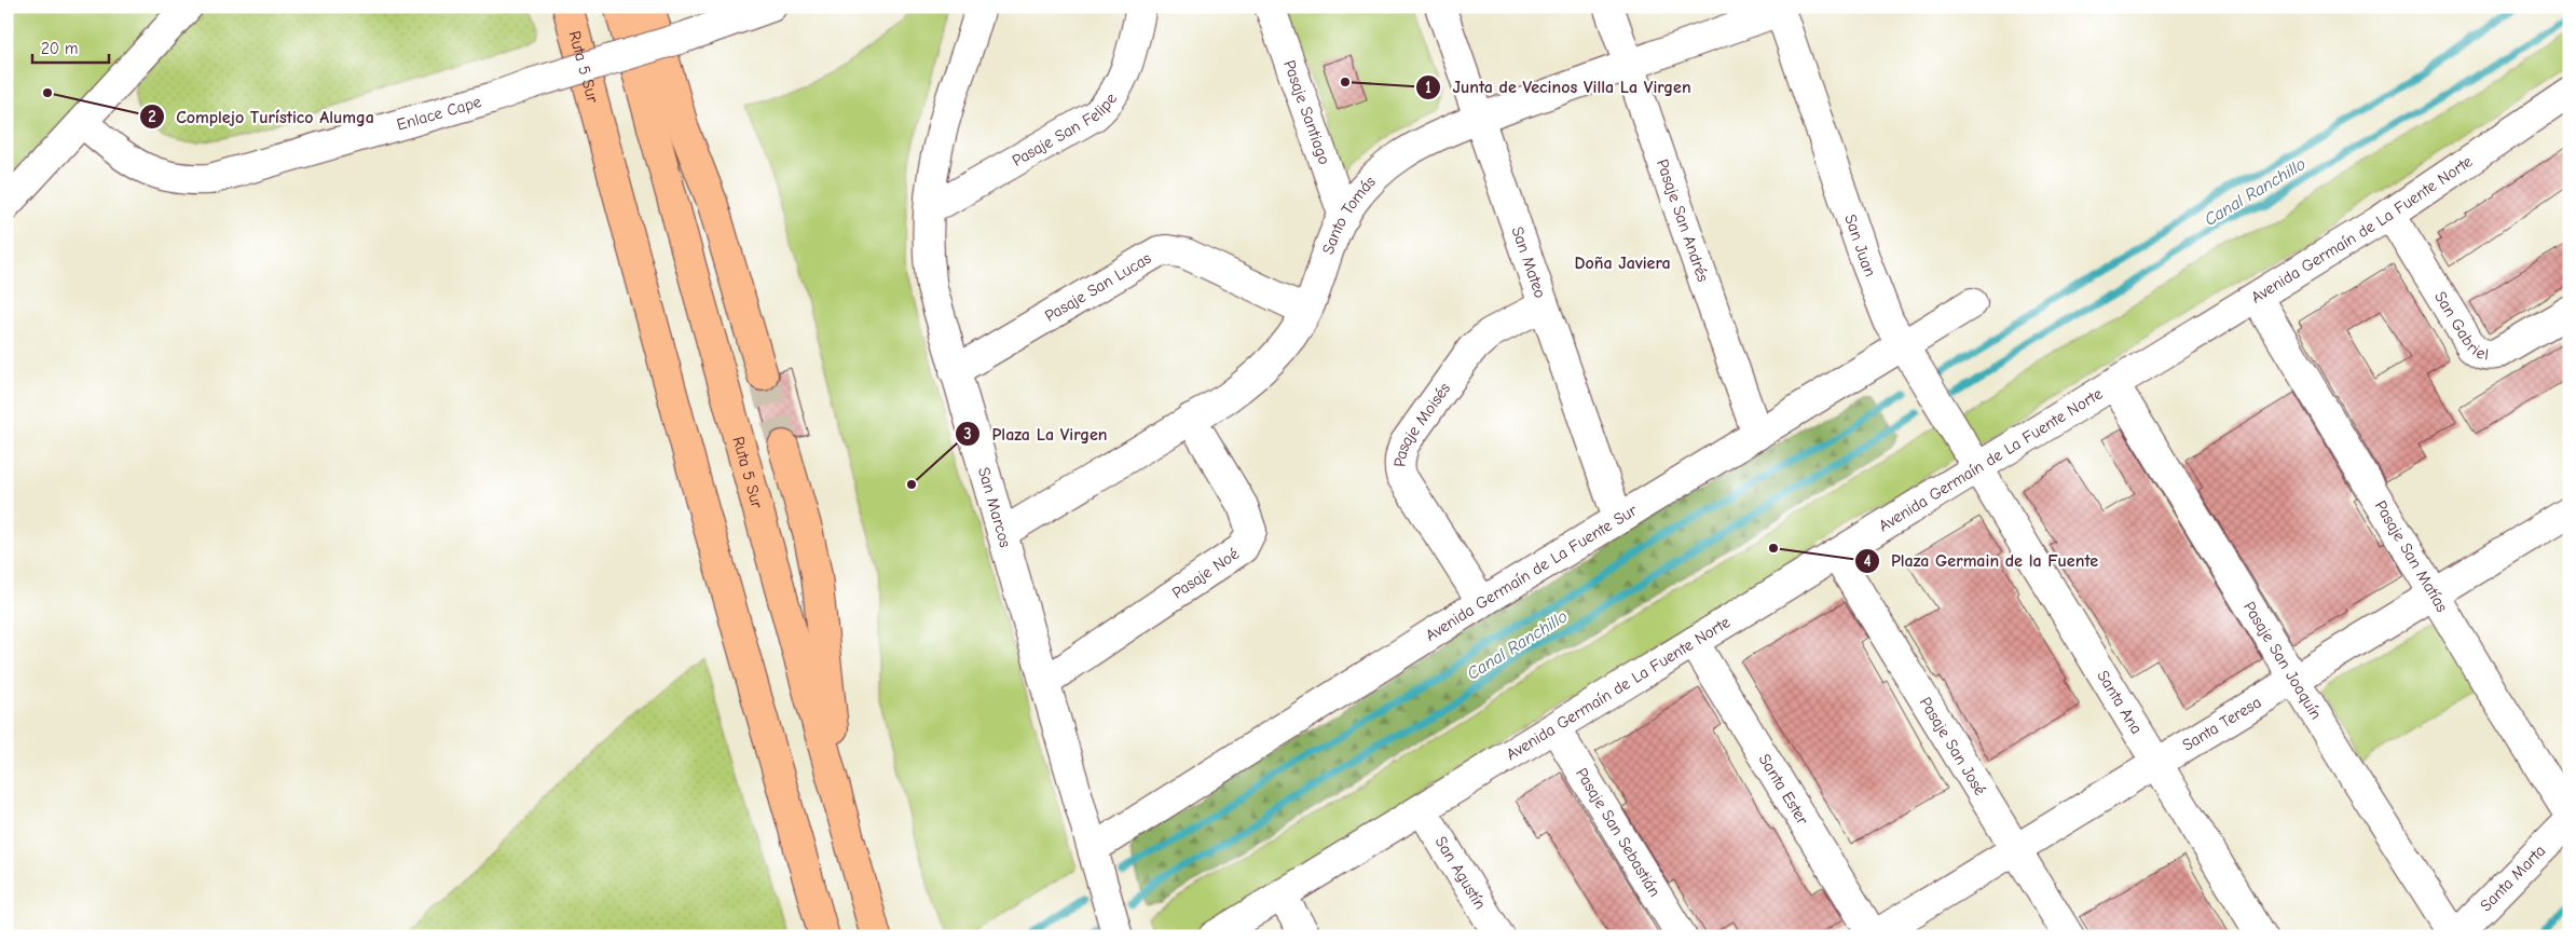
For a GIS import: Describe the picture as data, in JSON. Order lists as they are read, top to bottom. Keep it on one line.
{"streets":{"highway":["Ruta 5 Sur"],"street":["Pasaje Santiago","Enlace Cape","Pasaje San Felipe","Santo Tomás","Pasaje San Andrés","Avenida Germaín de La Fuente Norte","San Juan","San Mateo","Pasaje San Lucas","San Gabriel","Pasaje Moisés","San Marcos","Pasaje San Matías","Avenida Germaín de La Fuente Sur","Pasaje Noé","Pasaje San Joaquín","Santa Ana","Santa Teresa","Pasaje San José","Santa Ester","Pasaje San Sebastián","San Agustín","Santa Marta"]},"crossings":[["Pasaje Santiago","Santo Tomás"],["Pasaje San Felipe","San Marcos"],["Santo Tomás","Pasaje San Andrés"],["Santo Tomás","San Juan"],["Santo Tomás","San Mateo"],["Santo Tomás","Pasaje San Lucas"],["Santo Tomás","San Marcos"],["Santo Tomás","Pasaje Noé"],["Pasaje San Andrés","Avenida Germaín de La Fuente Sur"],["Avenida Germaín de La Fuente Norte","San Juan"],["Avenida Germaín de La Fuente Norte","San Gabriel"],["Avenida Germaín de La Fuente Norte","Pasaje San Matías"],["Avenida Germaín de La Fuente Norte","Pasaje San Joaquín"],["Avenida Germaín de La Fuente Norte","Santa Ana"],["Avenida Germaín de La Fuente Norte","Pasaje San José"],["Avenida Germaín de La Fuente Norte","Santa Ester"],["Avenida Germaín de La Fuente Norte","Pasaje San Sebastián"],["Avenida Germaín de La Fuente Norte","San Agustín"],["San Juan","Avenida Germaín de La Fuente Sur"],["San Juan","Santa Ana"],["San Mateo","Pasaje Moisés"],["San Mateo","Avenida Germaín de La Fuente Sur"],["Pasaje San Lucas","San Marcos"],["Pasaje Moisés","Avenida Germaín de La Fuente Sur"],["San Marcos","Avenida Germaín de La Fuente Sur"],["San Marcos","Pasaje Noé"],["Pasaje San Matías","Santa Teresa"],["Pasaje San Joaquín","Santa Teresa"],["Pasaje San Joaquín","Santa Marta"],["Santa Ana","Santa Teresa"],["Santa Teresa","Pasaje San José"],["Santa Teresa","Santa Ester"]],"districts":["Doña Javiera"],"water":["Canal Ranchillo"],"places":["Junta de Vecinos Villa La Virgen","Complejo Turístico Alumga","Plaza La Virgen","Plaza Germain de la Fuente"],"scale_bar":"20 m"}
